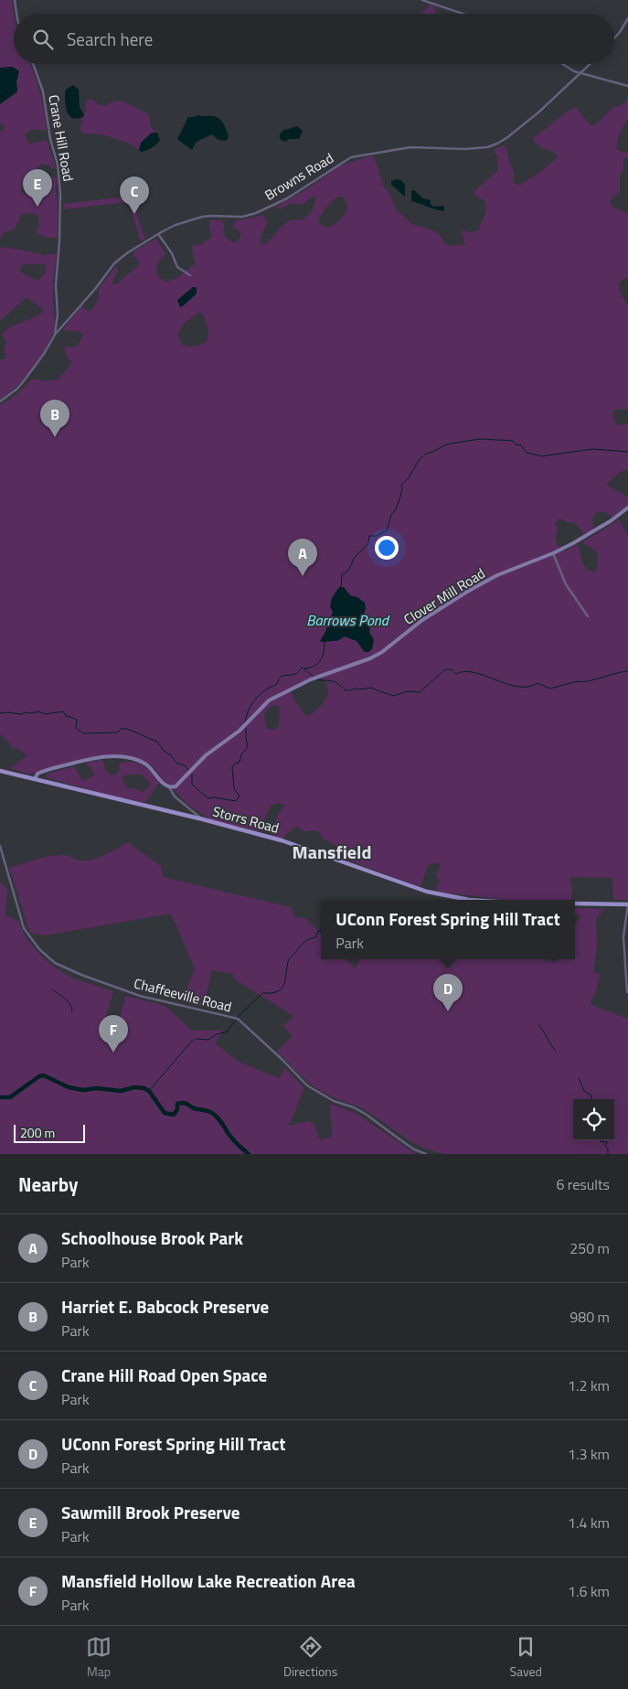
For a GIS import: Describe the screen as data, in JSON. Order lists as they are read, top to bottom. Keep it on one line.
{"streets":{"main road":["Storrs Road"],"street":["Crane Hill Road","Browns Road","Clover Mill Road","Chaffeeville Road"]},"crossings":[["Crane Hill Road","Browns Road"]],"districts":["Mansfield"],"water":["Barrows Pond"],"scale_bar":"200 m","page":{"search":"Search here","pins":["E","C","B","A","D","F"],"popup":["UConn Forest Spring Hill Tract","Park"],"scale":"200 m","heading":["Nearby","6 results"],"list":[{"mark":"A","name":"Schoolhouse Brook Park","note":"Park","value":"250 m"},{"mark":"B","name":"Harriet E. Babcock Preserve","note":"Park","value":"980 m"},{"mark":"C","name":"Crane Hill Road Open Space","note":"Park","value":"1.2 km"},{"mark":"D","name":"UConn Forest Spring Hill Tract","note":"Park","value":"1.3 km"},{"mark":"E","name":"Sawmill Brook Preserve","note":"Park","value":"1.4 km"},{"mark":"F","name":"Mansfield Hollow Lake Recreation Area","note":"Park","value":"1.6 km"}],"nav":["Map","Directions","Saved"]}}
